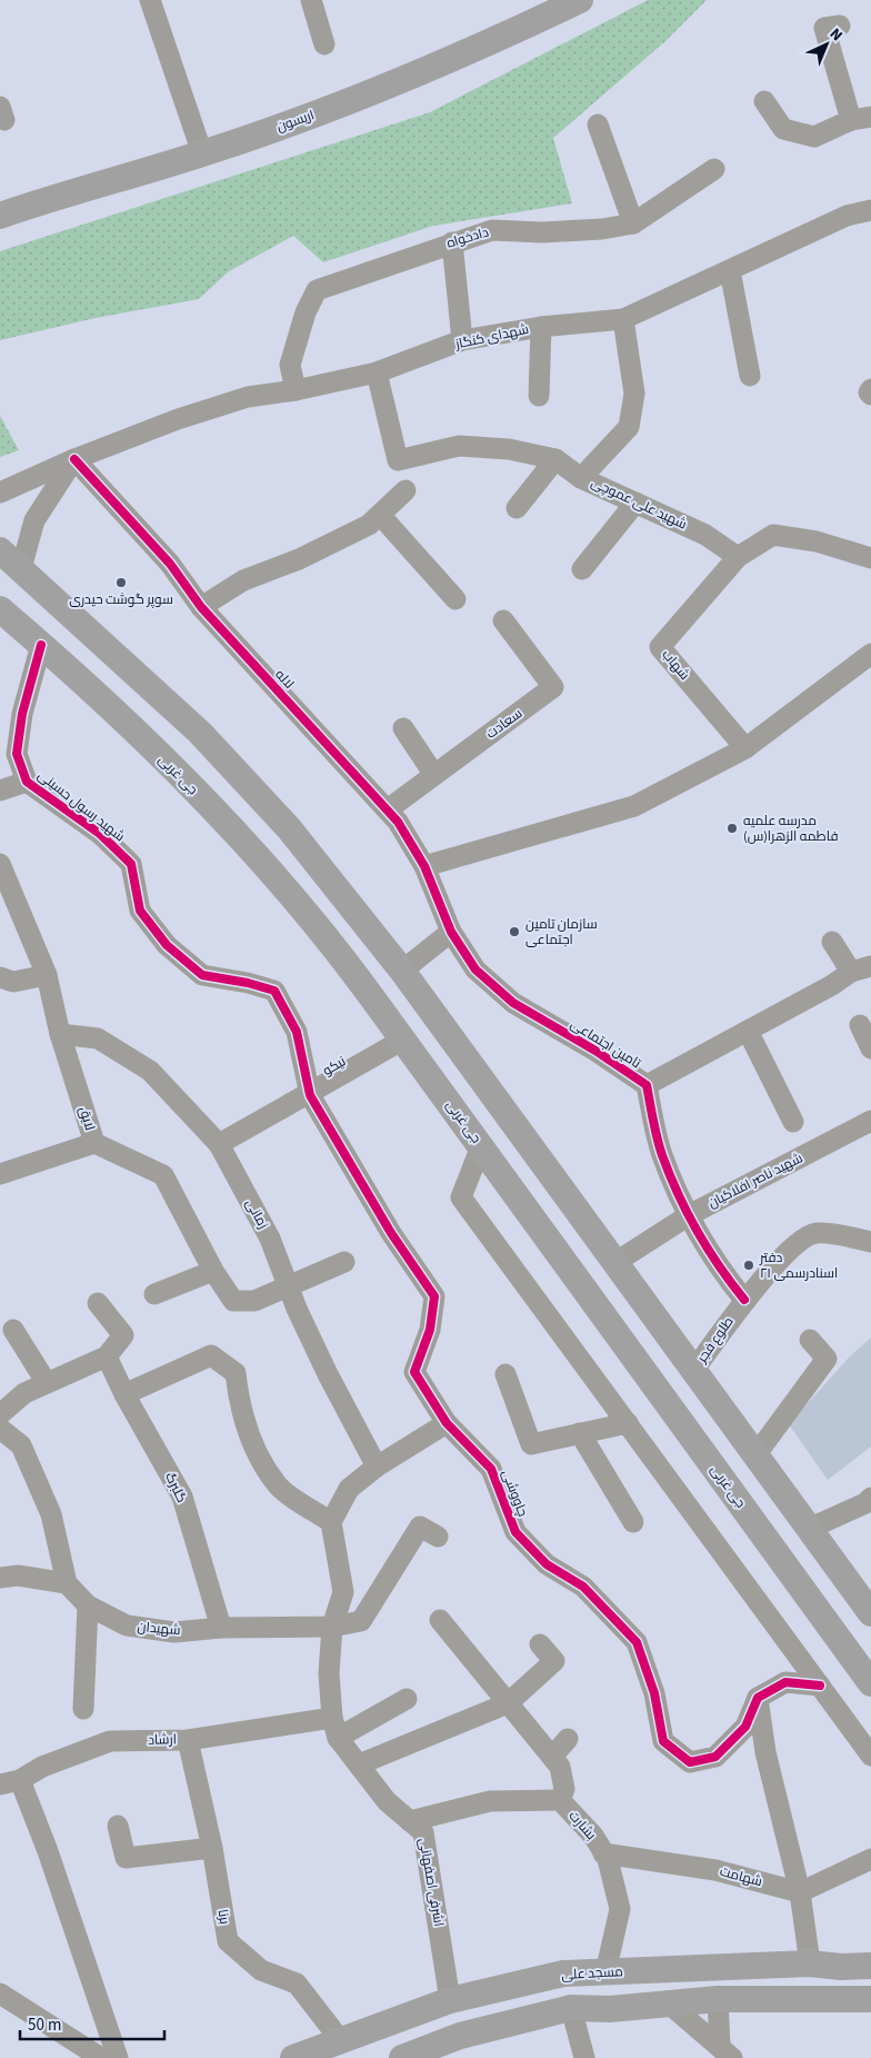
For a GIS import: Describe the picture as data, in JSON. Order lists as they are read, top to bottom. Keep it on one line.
{"streets":{"main road":["اریسون","جی غربی","مسجد علی"],"street":["دادخواه","شهدای کنگاز","شهید علی عموچی","شهاب","لاله","سعادت","شهید رسول حسینی","تامین اجتماعی","نیکو","لایق","شهید ناصر افلاکیان","زمانی","طلوع فجر","گلبرگ","چاووشی","شهیدان","ارشاد","بشارت","شهامت","اشرفی اصفهانی","برنا"]},"crossings":[["دادخواه","شهدای کنگاز"],["شهدای کنگاز","شهید علی عموچی"],["شهدای کنگاز","لاله"],["شهید علی عموچی","شهاب"],["لاله","سعادت"],["لاله","تامین اجتماعی"],["جی غربی","شهید رسول حسینی"],["جی غربی","نیکو"],["شهید رسول حسینی","نیکو"],["شهید رسول حسینی","چاووشی"],["تامین اجتماعی","شهید ناصر افلاکیان"],["تامین اجتماعی","طلوع فجر"],["نیکو","زمانی"],["نیکو","چاووشی"],["لایق","زمانی"],["گلبرگ","شهیدان"],["ارشاد","اشرفی اصفهانی"],["ارشاد","برنا"],["بشارت","شهامت"],["بشارت","مسجد علی"],["اشرفی اصفهانی","مسجد علی"],["برنا","مسجد علی"]],"places":["سوپر گوشت حیدری","مدرسه علمیه فاطمه الزهرا(س)","سازمان تامین اجتماعی","دفتر اسنادرسمی ۲۱"],"scale_bar":"50 m","north":"top right"}
